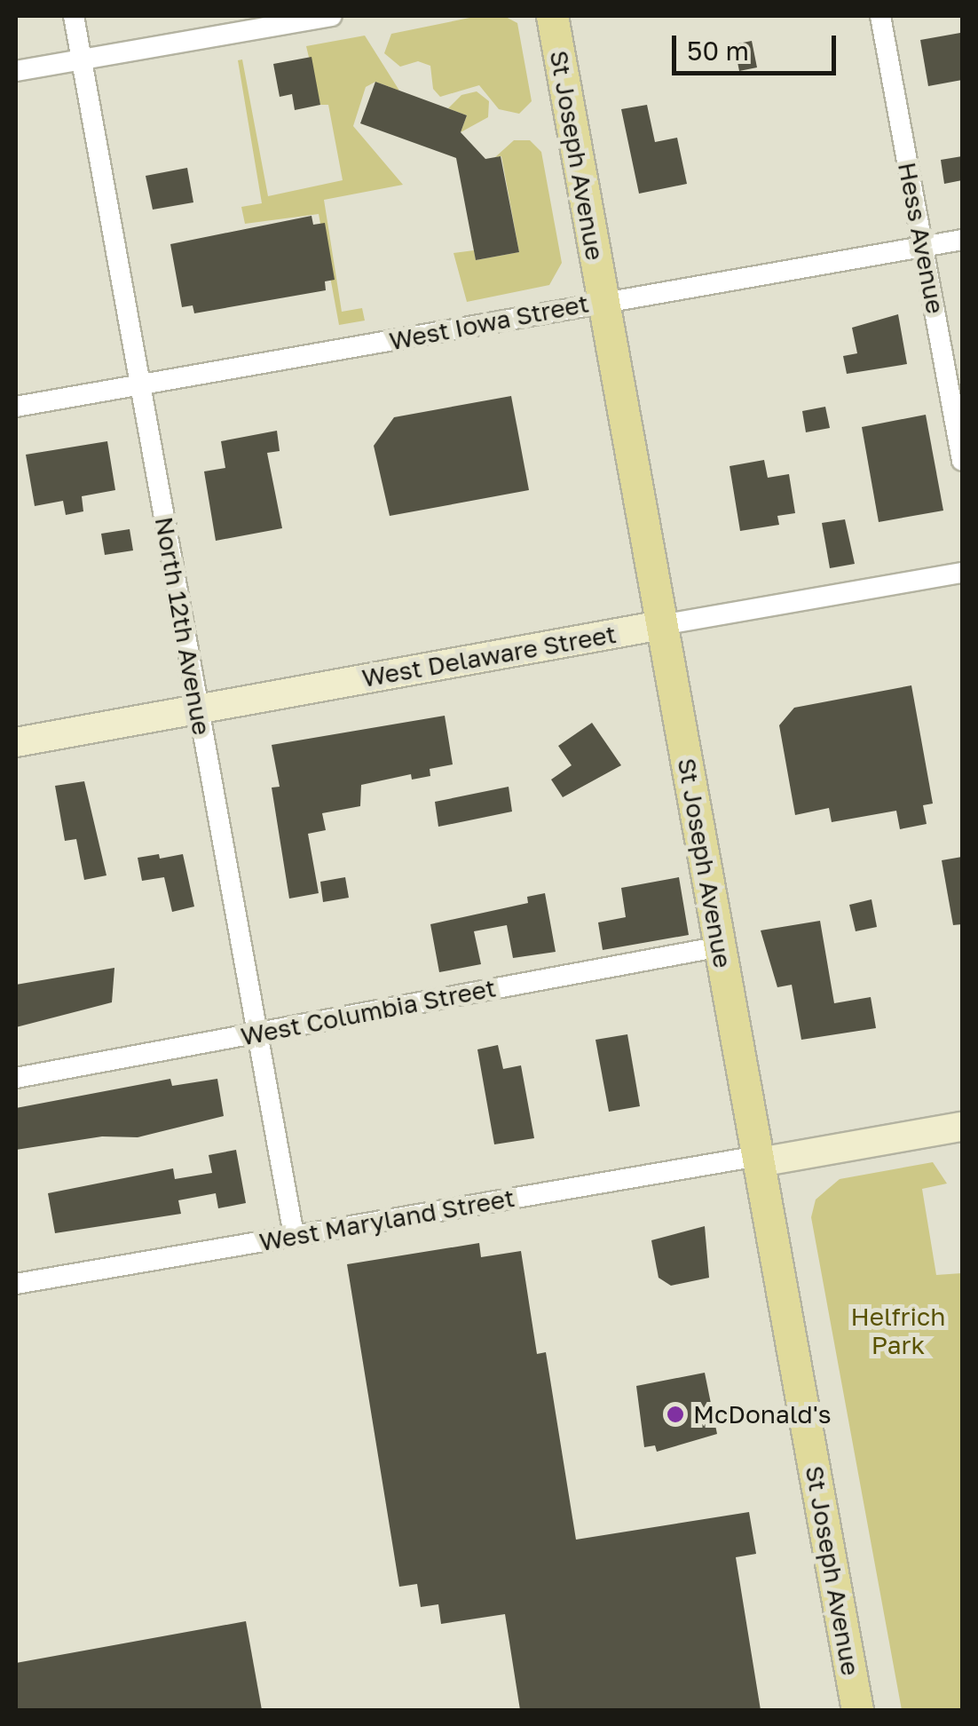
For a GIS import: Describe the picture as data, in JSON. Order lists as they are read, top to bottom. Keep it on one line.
{"streets":{"main road":["St Joseph Avenue","West Delaware Street","West Maryland Street"],"street":["Hess Avenue","West Iowa Street","North 12th Avenue","West Columbia Street"]},"crossings":[["St Joseph Avenue","West Iowa Street"],["St Joseph Avenue","West Delaware Street"],["St Joseph Avenue","West Columbia Street"],["St Joseph Avenue","West Maryland Street"],["Hess Avenue","West Iowa Street"],["West Iowa Street","North 12th Avenue"],["North 12th Avenue","West Delaware Street"],["North 12th Avenue","West Columbia Street"],["North 12th Avenue","West Maryland Street"]],"parks":["Helfrich Park"],"places":["McDonald's"],"scale_bar":"50 m"}
